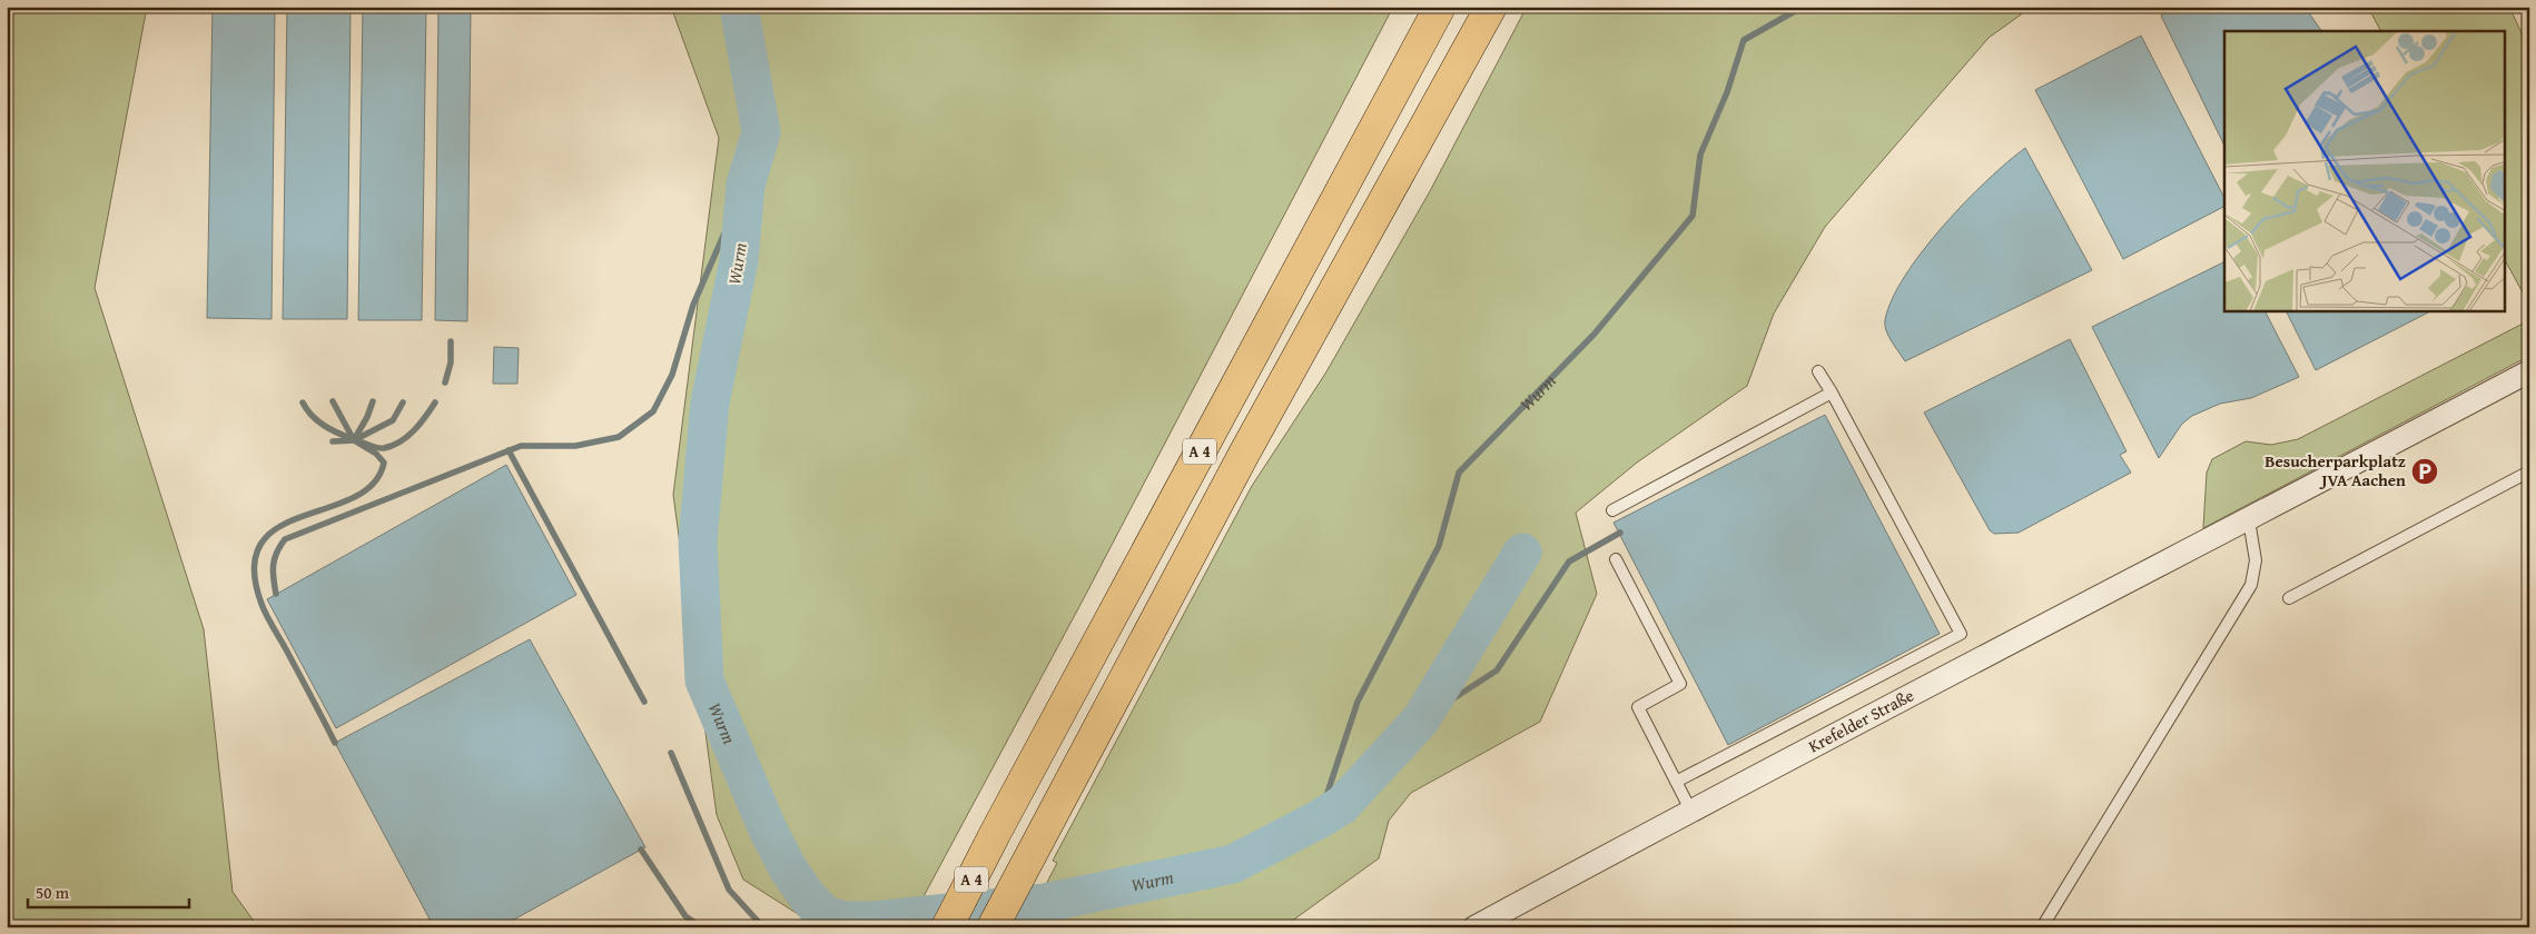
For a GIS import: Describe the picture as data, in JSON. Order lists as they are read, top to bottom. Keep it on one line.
{"streets":{"highway":["A 4"],"street":["Krefelder Straße"]},"water":["Wurm"],"places":{"parking":["Besucherparkplatz JVA Aachen"]},"scale_bar":"50 m"}
